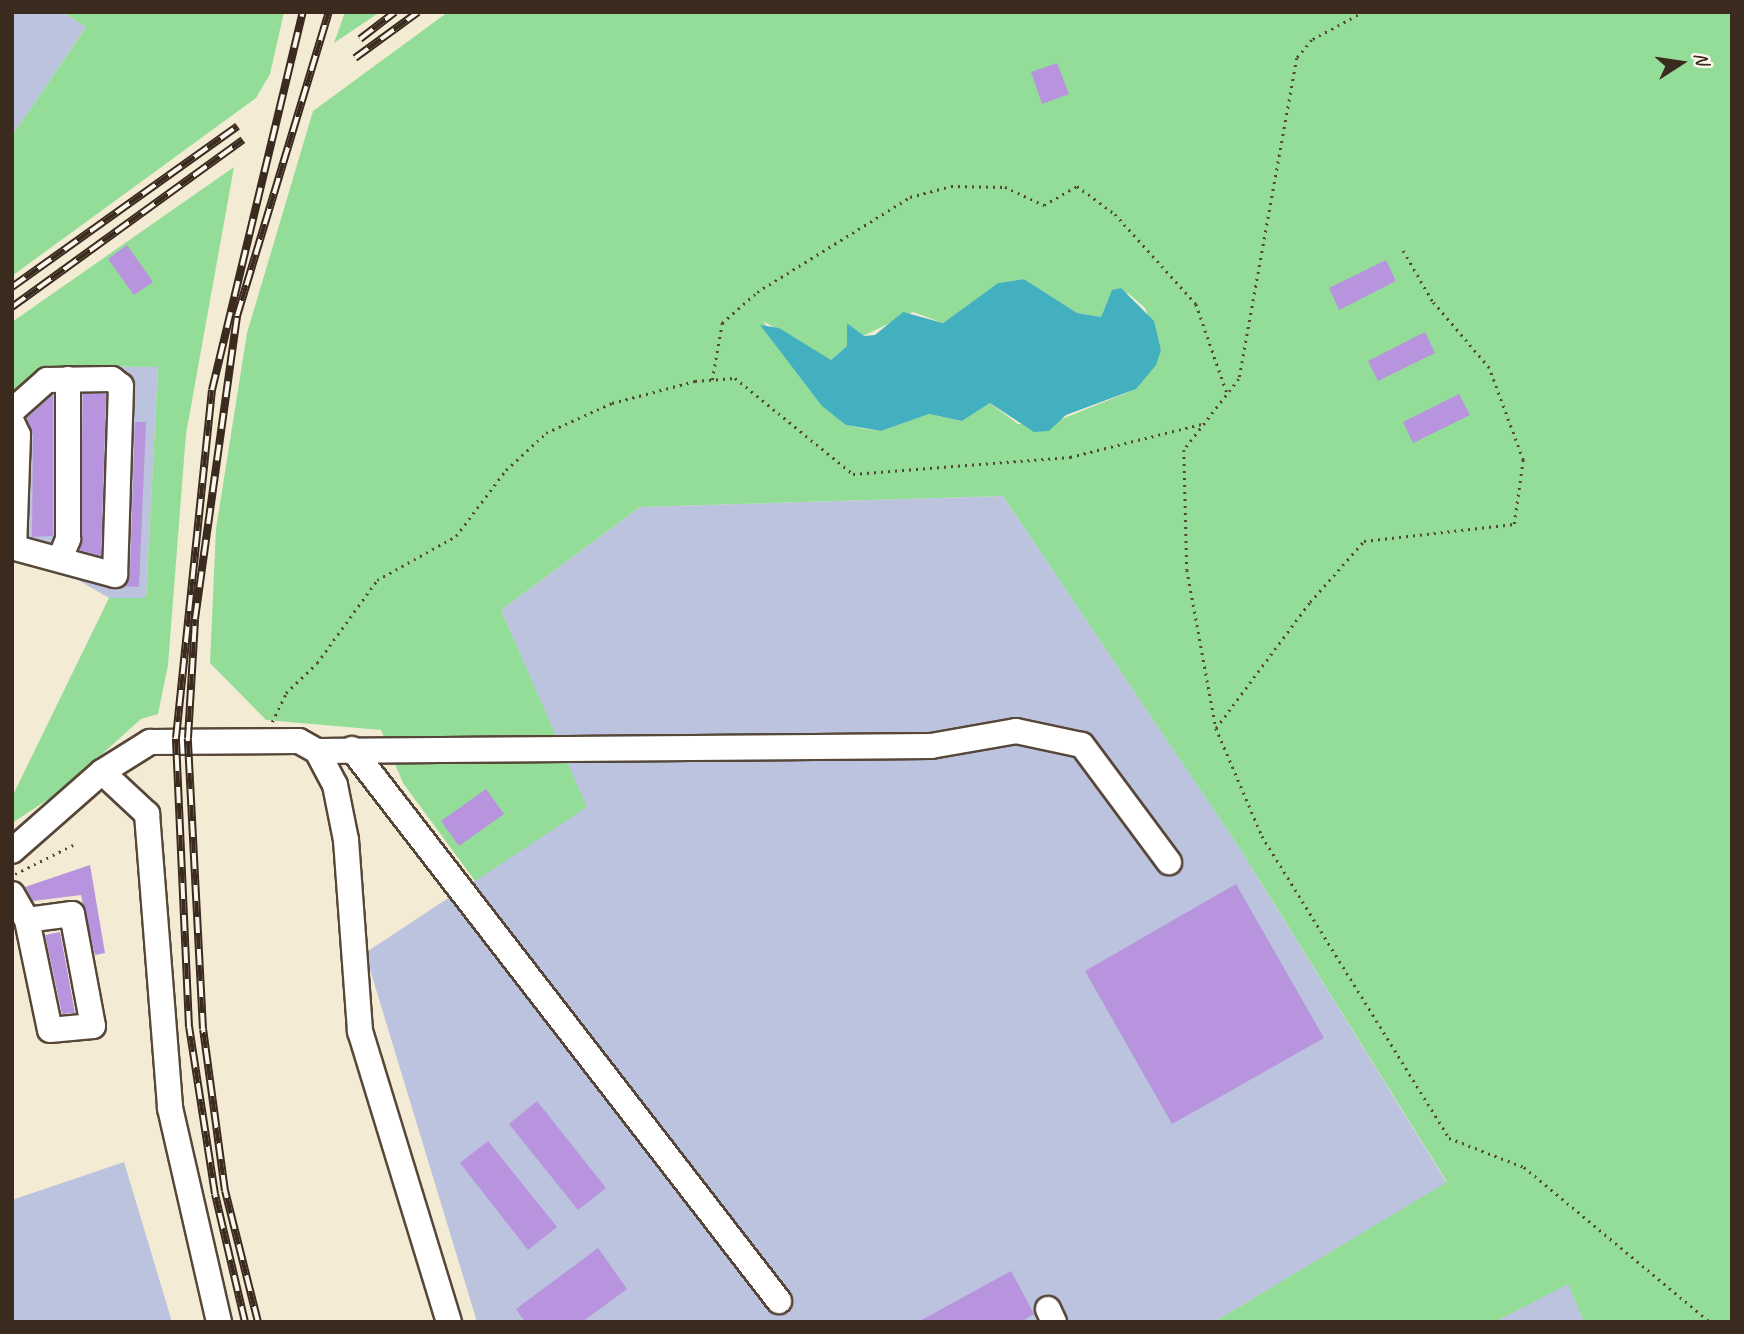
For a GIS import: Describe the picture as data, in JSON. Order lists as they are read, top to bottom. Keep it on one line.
{"north":"right"}
